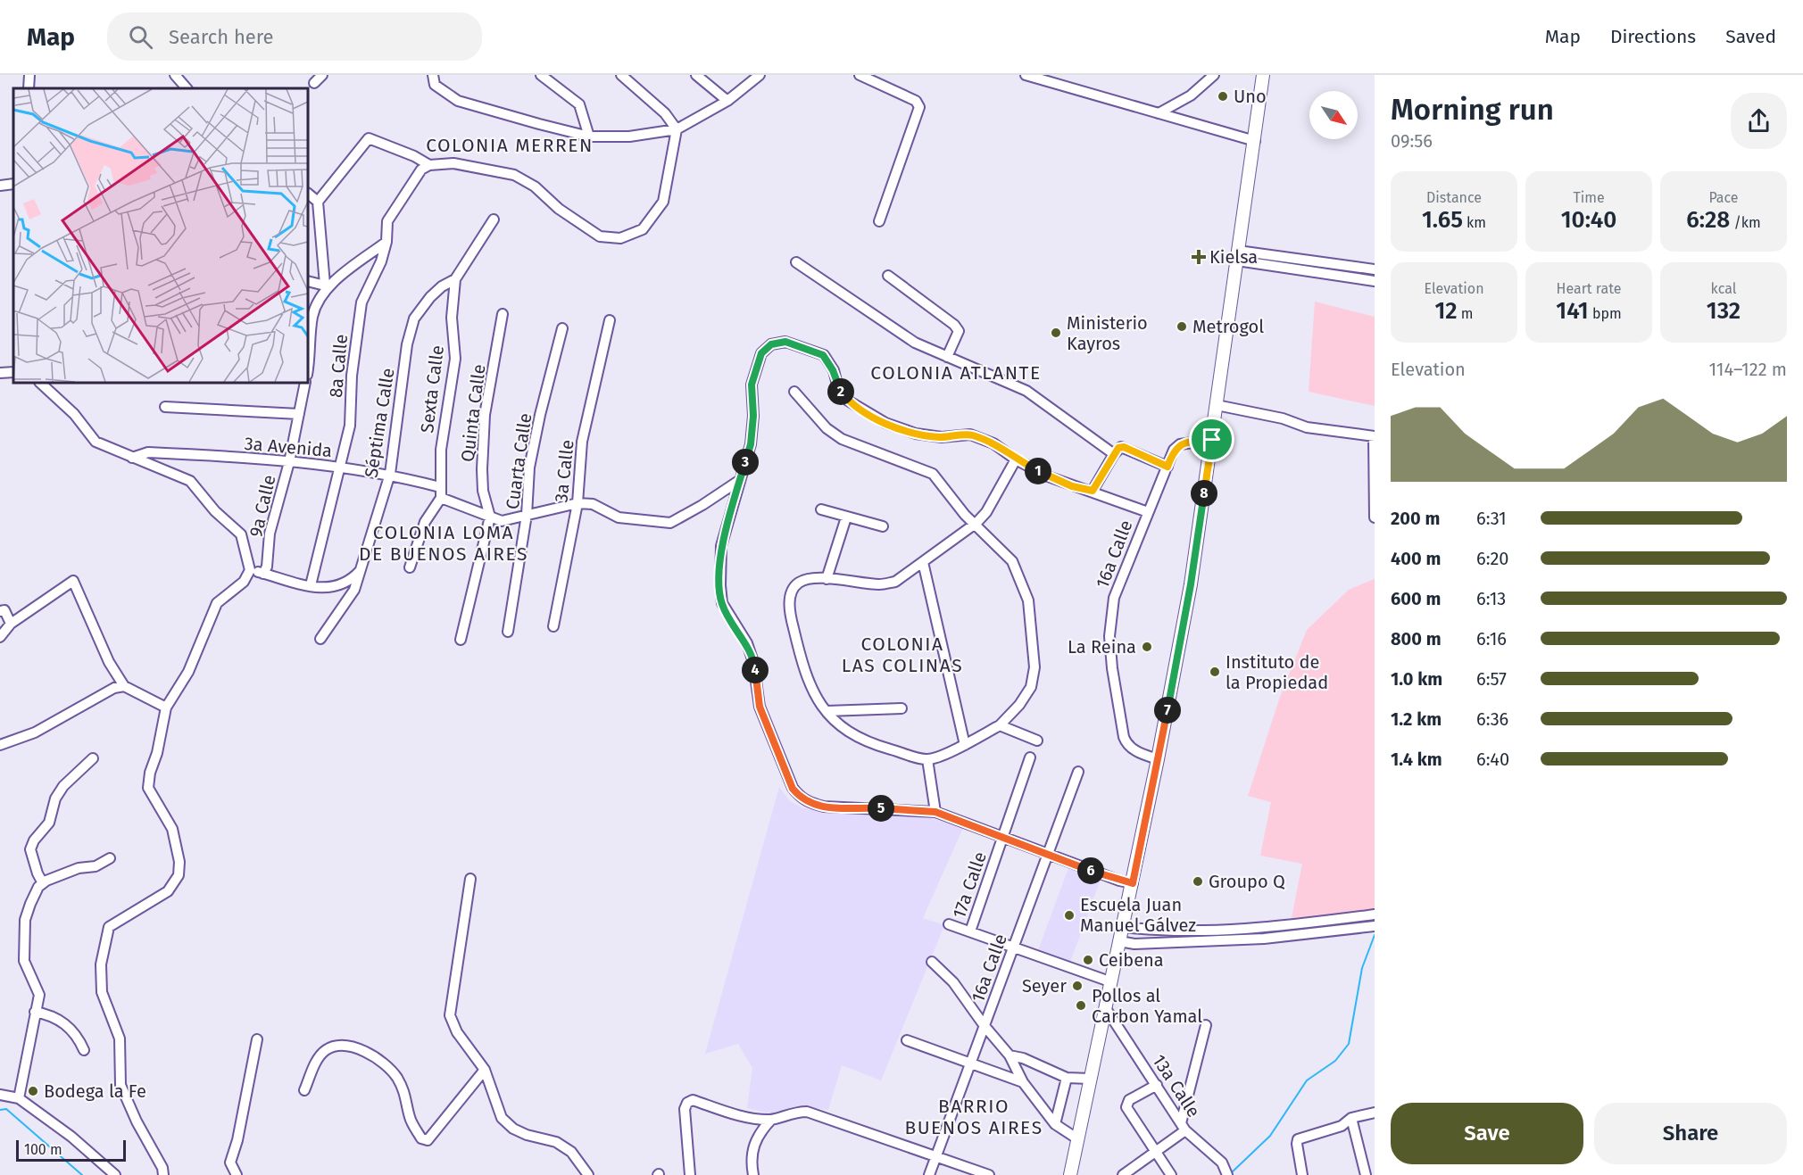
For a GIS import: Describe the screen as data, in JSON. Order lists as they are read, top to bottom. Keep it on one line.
{"streets":{"street":["8a Calle","Sexta Calle","Quinta Calle","Séptima Calle","3a Avenida","Cuarta Calle","3a Calle","9a Calle","16a Calle","17a Calle","13a Calle"]},"crossings":[["8a Calle","3a Avenida"],["Sexta Calle","Séptima Calle"],["Sexta Calle","3a Avenida"],["Séptima Calle","3a Avenida"],["3a Avenida","9a Calle"]],"districts":["COLONIA MERREN","COLONIA ATLANTE","COLONIA LOMA DE BUENOS AIRES","COLONIA LAS COLINAS","BARRIO BUENOS AIRES"],"places":{"other":["Uno","Metrogol","Ministerio Kayros","La Reina","Instituto de la Propiedad","Groupo Q","Escuela Juan Manuel Gálvez","Ceibena","Seyer","Pollos al Carbon Yamal","Bodega la Fe"],"health":["Kielsa"]},"scale_bar":"100 m","north":"bottom right","page":{"header":"Map","search":"Search here","nav":["Map","Directions","Saved"],"heading":["Morning run","09:56"],"stats":[["Distance","1.65 km"],["Time","10:40"],["Pace","6:28 /km"],["Elevation","12 m"],["Heart rate","141 bpm"],["kcal","132"]],"chart":["Elevation","114–122 m"],"pins":["2","3","1","8","4","7","5","6"],"list":[{"name":"200 m","note":"6:31"},{"name":"400 m","note":"6:20"},{"name":"600 m","note":"6:13"},{"name":"800 m","note":"6:16"},{"name":"1.0 km","note":"6:57"},{"name":"1.2 km","note":"6:36"},{"name":"1.4 km","note":"6:40"}],"buttons":["Save","Share"],"scale":"100 m"}}
